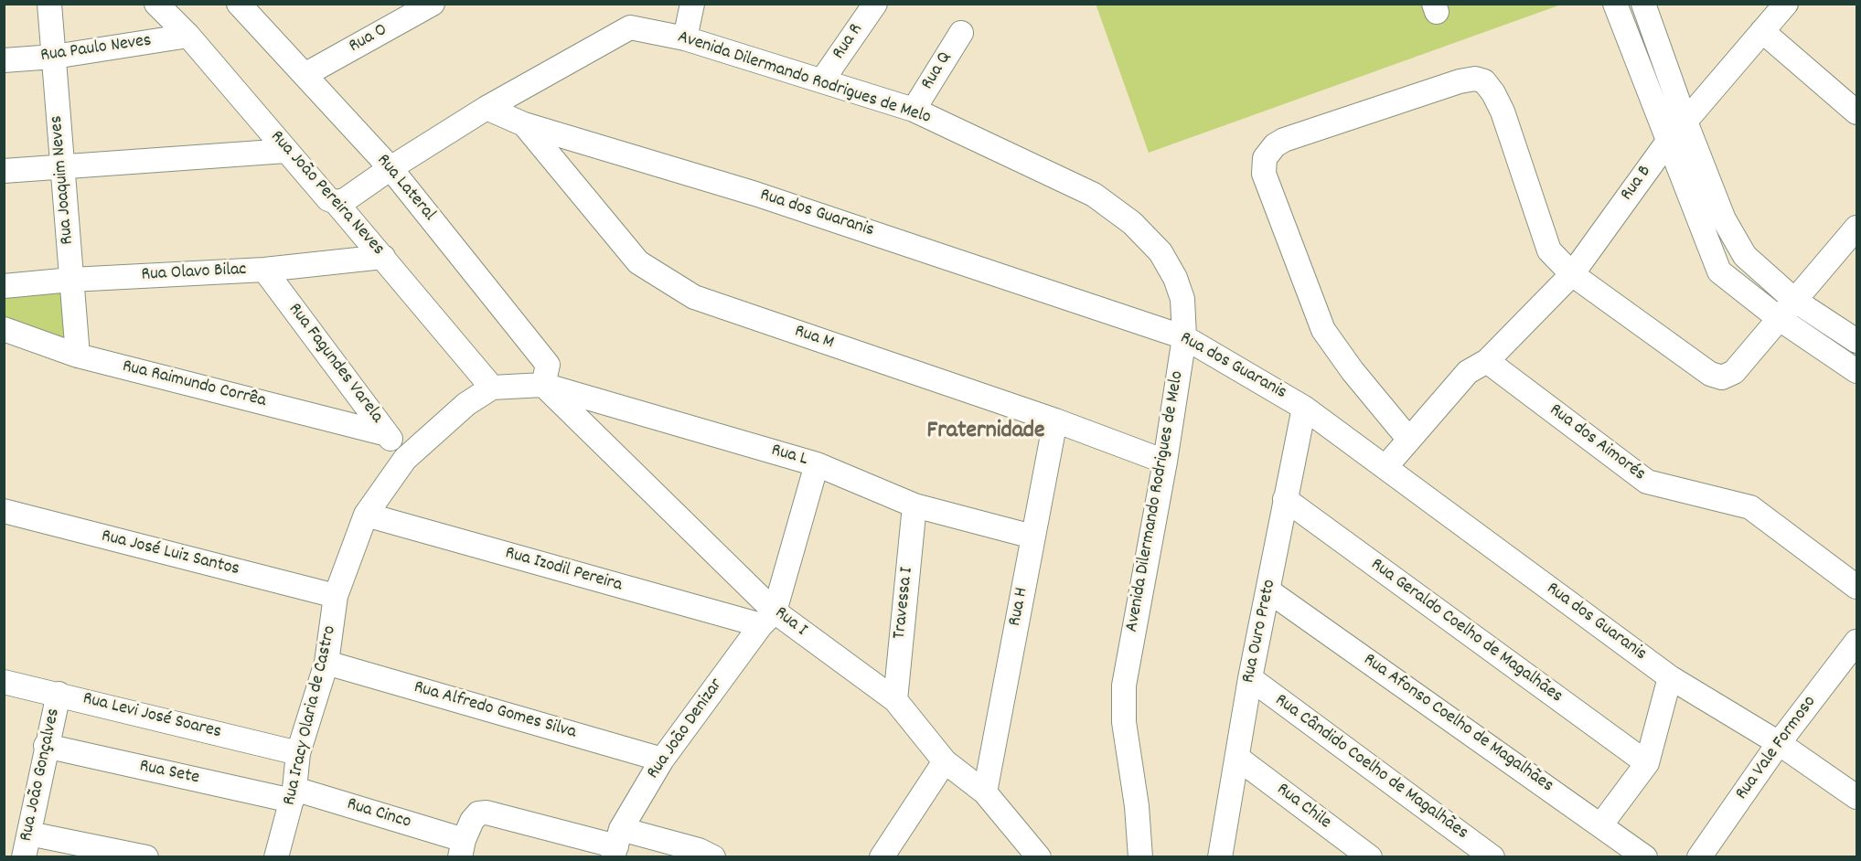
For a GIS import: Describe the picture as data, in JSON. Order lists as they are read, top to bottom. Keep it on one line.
{"streets":{"street":["Rua O","Rua R","Rua Paulo Neves","Rua Q","Avenida Dilermando Rodrigues de Melo","Rua Joaquim Neves","Rua B","Rua Lateral","Rua João Pereira Neves","Rua dos Guaranis","Rua Olavo Bilac","Rua M","Rua Fagundes Varela","Rua Raimundo Corrêa","Rua dos Aimorés","Rua L","Rua José Luiz Santos","Rua Izodil Pereira","Travessa I","Rua H","Rua I","Rua Ouro Preto","Rua Geraldo Coelho de Magalhães","Rua Alfredo Gomes Silva","Rua Iracy Olaria de Castro","Rua Levi José Soares","Rua Afonso Coelho de Magalhães","Rua João Denizar","Rua Vale Formoso","Rua Cândido Coelho de Magalhães","Rua Sete","Rua João Gonçalves","Rua Chile","Rua Cinco"]},"crossings":[["Rua O","Rua Lateral"],["Rua R","Avenida Dilermando Rodrigues de Melo"],["Rua Paulo Neves","Rua Joaquim Neves"],["Rua Paulo Neves","Rua João Pereira Neves"],["Rua Q","Avenida Dilermando Rodrigues de Melo"],["Avenida Dilermando Rodrigues de Melo","Rua Lateral"],["Avenida Dilermando Rodrigues de Melo","Rua João Pereira Neves"],["Avenida Dilermando Rodrigues de Melo","Rua dos Guaranis"],["Avenida Dilermando Rodrigues de Melo","Rua M"],["Rua Joaquim Neves","Rua Olavo Bilac"],["Rua Joaquim Neves","Rua Raimundo Corrêa"],["Rua B","Rua dos Guaranis"],["Rua B","Rua dos Aimorés"],["Rua Lateral","Rua L"],["Rua Lateral","Rua I"],["Rua Lateral","Rua Iracy Olaria de Castro"],["Rua João Pereira Neves","Rua Olavo Bilac"],["Rua João Pereira Neves","Rua Iracy Olaria de Castro"],["Rua dos Guaranis","Rua M"],["Rua dos Guaranis","Rua Ouro Preto"],["Rua dos Guaranis","Rua Vale Formoso"],["Rua Olavo Bilac","Rua Fagundes Varela"],["Rua M","Rua H"],["Rua Fagundes Varela","Rua Raimundo Corrêa"],["Rua Fagundes Varela","Rua Iracy Olaria de Castro"],["Rua L","Travessa I"],["Rua L","Rua H"],["Rua L","Rua I"],["Rua L","Rua Iracy Olaria de Castro"],["Rua José Luiz Santos","Rua Iracy Olaria de Castro"],["Rua Izodil Pereira","Rua I"],["Rua Izodil Pereira","Rua Iracy Olaria de Castro"],["Rua Izodil Pereira","Rua João Denizar"],["Travessa I","Rua I"],["Rua H","Rua I"],["Rua I","Rua Iracy Olaria de Castro"],["Rua I","Rua João Denizar"],["Rua Ouro Preto","Rua Geraldo Coelho de Magalhães"],["Rua Ouro Preto","Rua Afonso Coelho de Magalhães"],["Rua Ouro Preto","Rua Cândido Coelho de Magalhães"],["Rua Ouro Preto","Rua Chile"],["Rua Alfredo Gomes Silva","Rua Iracy Olaria de Castro"],["Rua Alfredo Gomes Silva","Rua João Denizar"],["Rua Iracy Olaria de Castro","Rua Levi José Soares"],["Rua Iracy Olaria de Castro","Rua Sete"],["Rua Iracy Olaria de Castro","Rua Cinco"],["Rua Levi José Soares","Rua João Gonçalves"],["Rua Sete","Rua João Gonçalves"],["Rua Sete","Rua Cinco"]],"districts":["Fraternidade"]}
